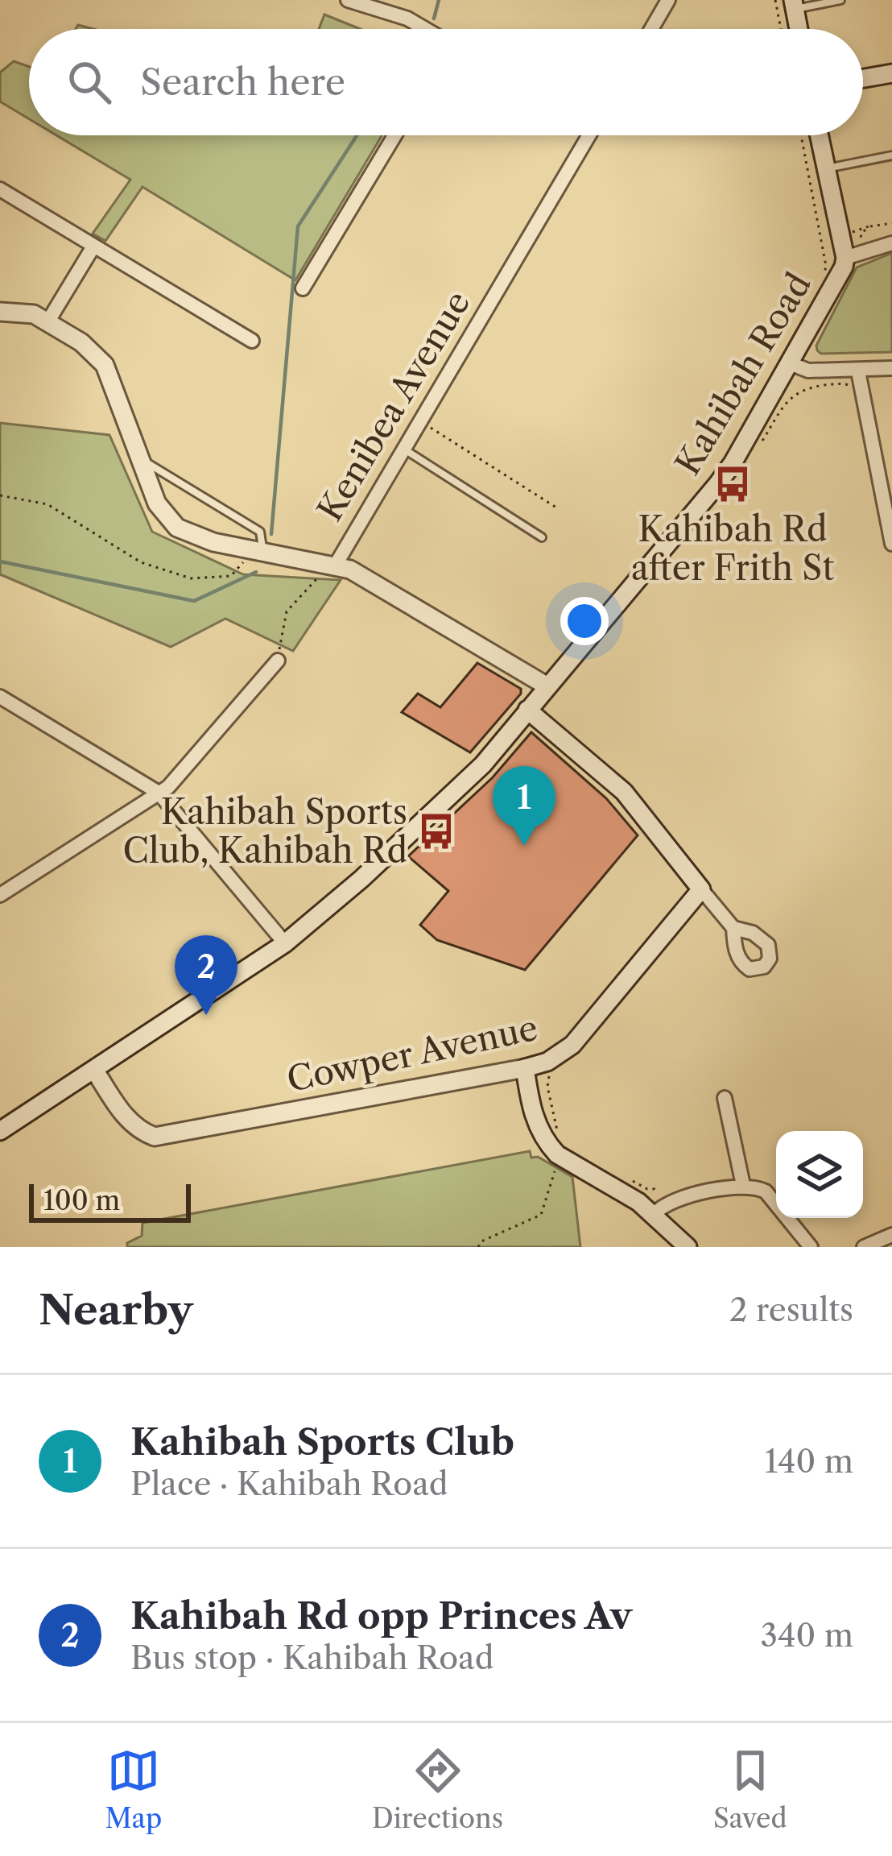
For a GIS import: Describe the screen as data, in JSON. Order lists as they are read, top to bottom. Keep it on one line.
{"streets":{"main road":["Kahibah Road","Kenibea Avenue","Cowper Avenue"]},"crossings":[["Kahibah Road","Kenibea Avenue"],["Kahibah Road","Cowper Avenue"]],"places":{"bus stop":["Kahibah Rd after Frith St","Kahibah Sports Club, Kahibah Rd"]},"scale_bar":"100 m","page":{"search":"Search here","pins":["1","2"],"scale":"100 m","heading":["Nearby","2 results"],"list":[{"mark":"1","name":"Kahibah Sports Club","note":"Place · Kahibah Road","value":"140 m"},{"mark":"2","name":"Kahibah Rd opp Princes Av","note":"Bus stop · Kahibah Road","value":"340 m"}],"nav":["Map","Directions","Saved"]}}
